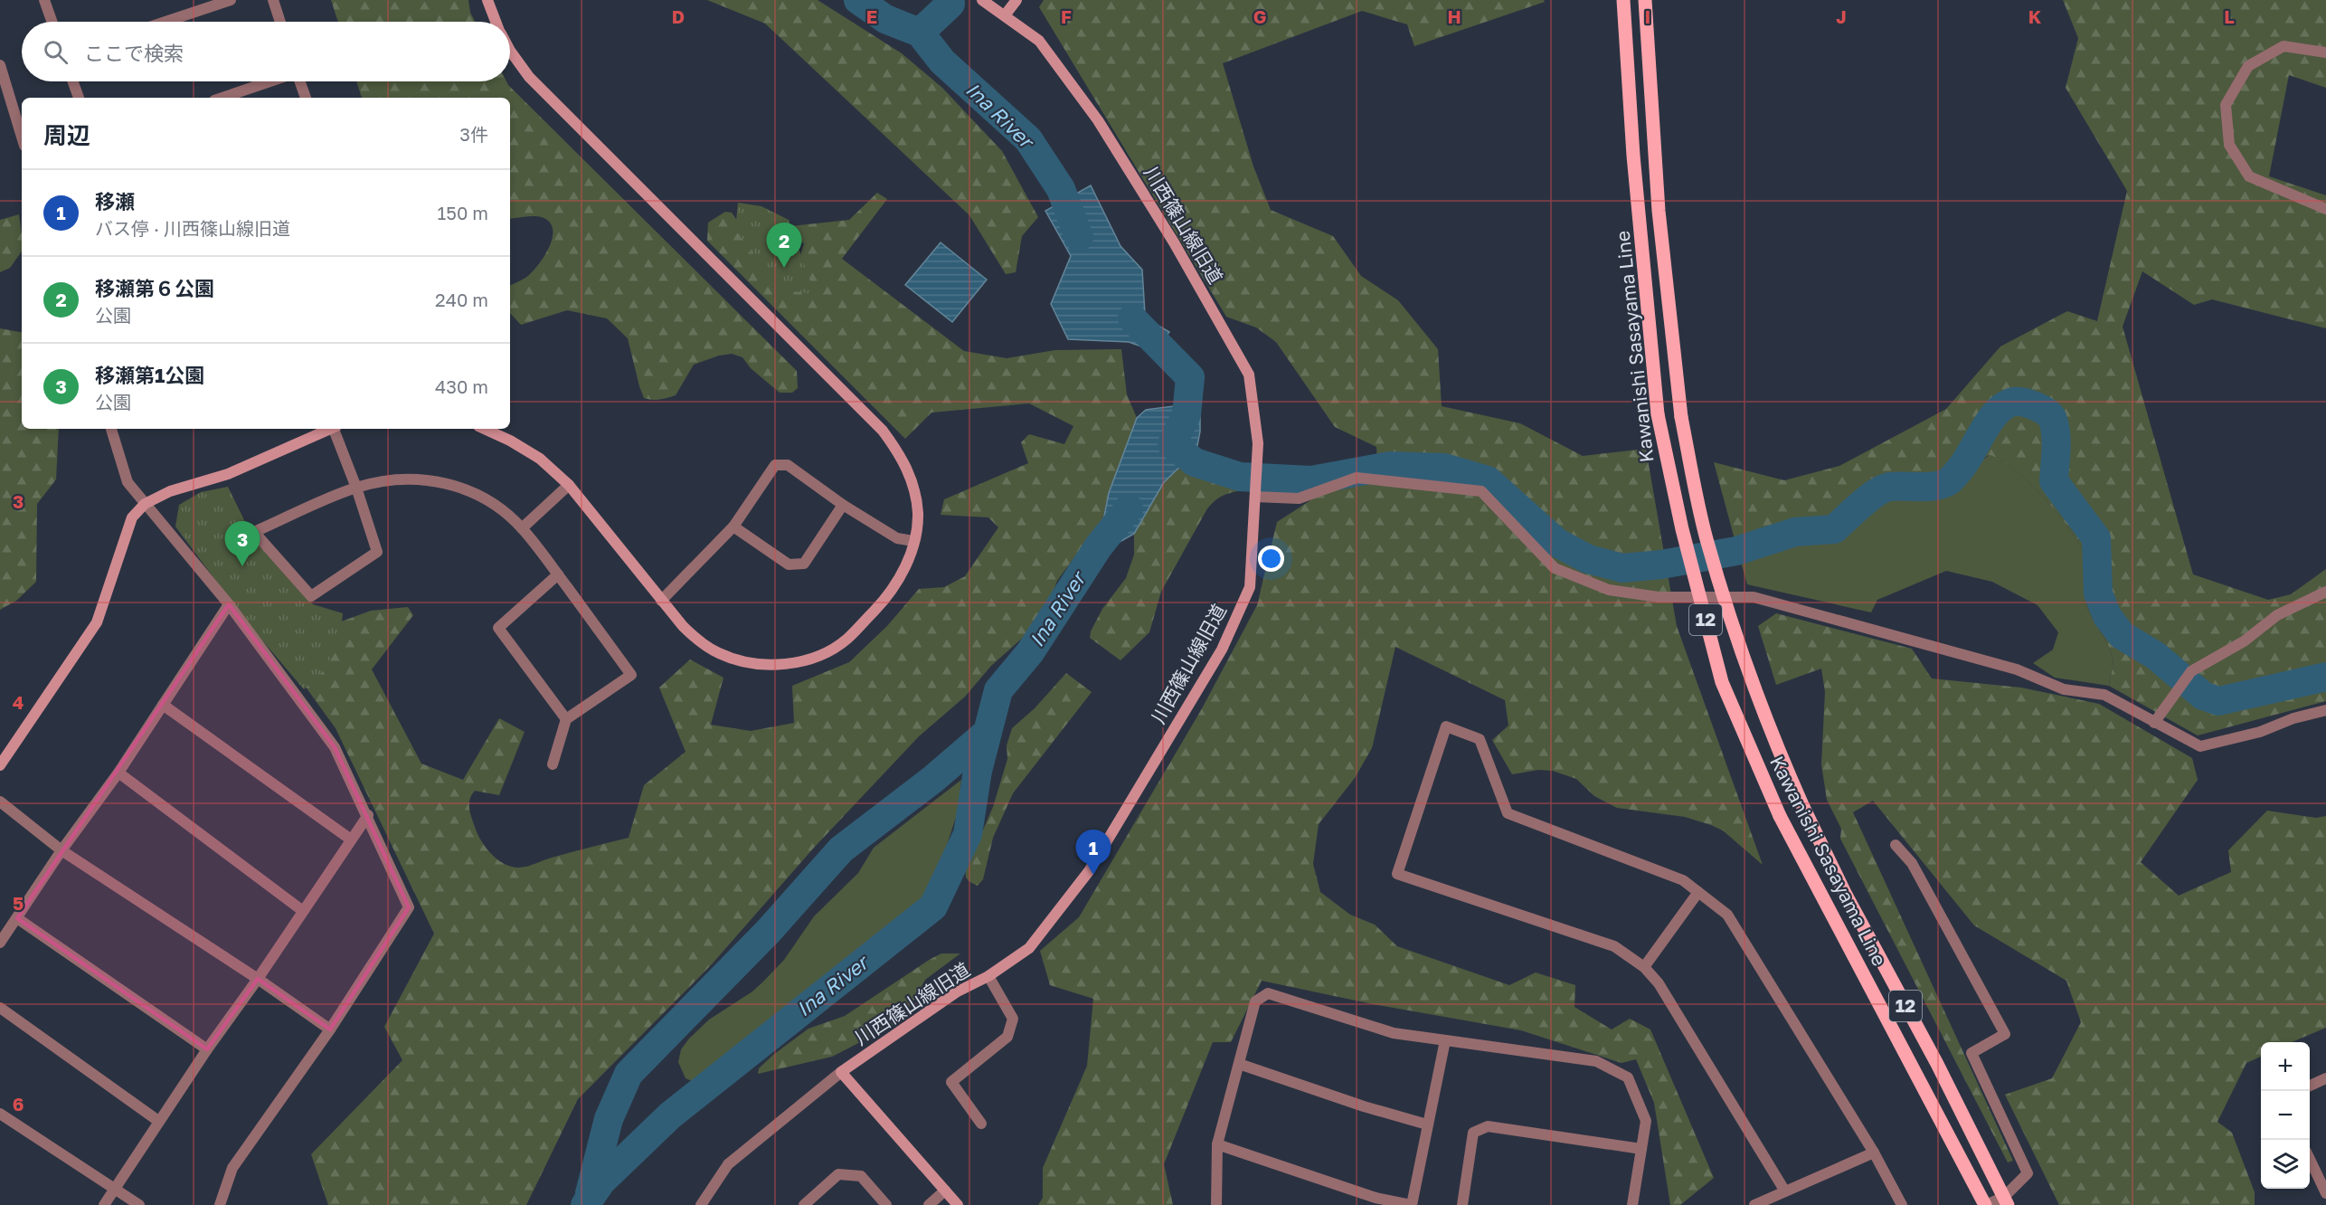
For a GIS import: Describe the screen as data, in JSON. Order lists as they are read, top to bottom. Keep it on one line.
{"streets":{"main road":["Kawanishi Sasayama Line","12"],"street":["川西篠山線旧道"]},"water":["Ina River"],"page":{"search":"ここで検索","heading":["周辺","3件"],"list":[{"mark":"1","name":"移瀬","note":"バス停 · 川西篠山線旧道","value":"150 m"},{"mark":"2","name":"移瀬第６公園","note":"公園","value":"240 m"},{"mark":"3","name":"移瀬第1公園","note":"公園","value":"430 m"}],"pins":["2","3","1"],"map_buttons":["+","−"]},"grid":{"columns":["D","E","F","G","H","I","J","K","L"],"rows":["3","4","5","6"]}}
